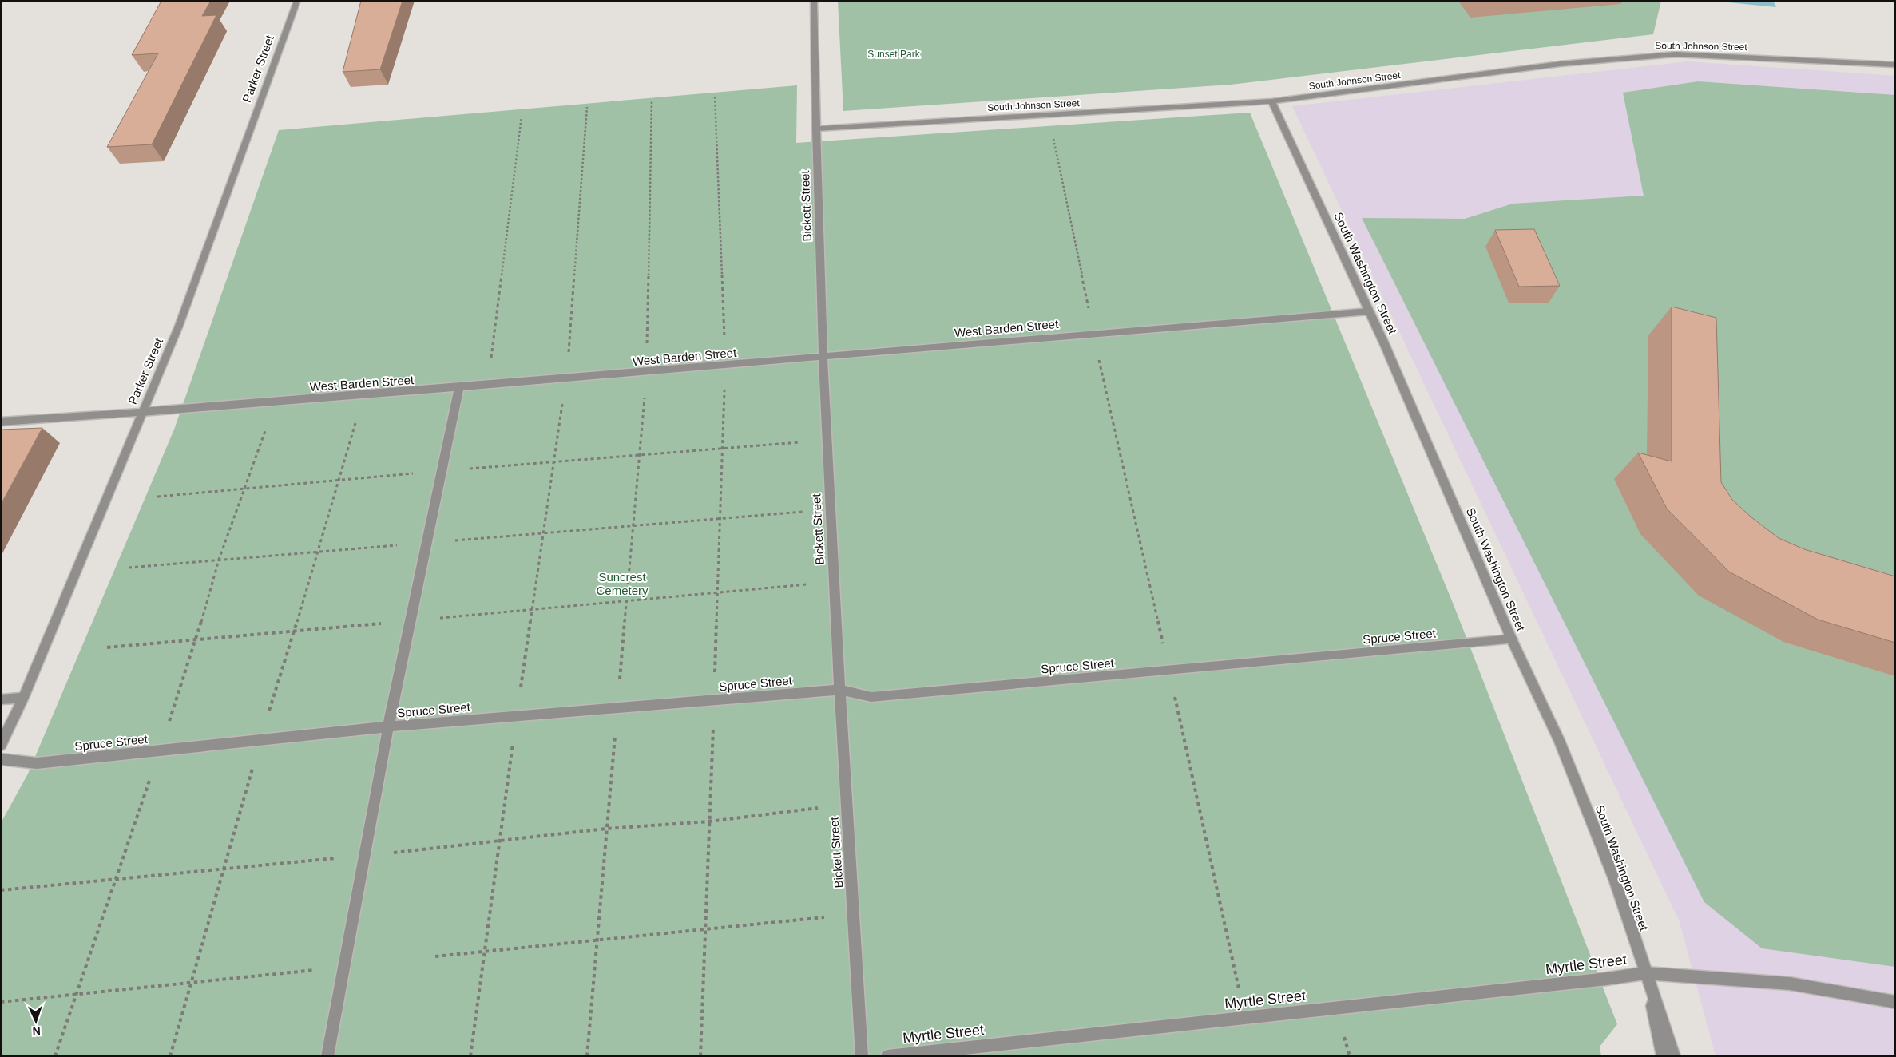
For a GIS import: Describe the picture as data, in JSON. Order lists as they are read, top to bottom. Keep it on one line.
{"streets":{"street":["South Johnson Street","Parker Street","Bickett Street","South Washington Street","West Barden Street","Spruce Street","Myrtle Street"]},"crossings":[["South Johnson Street","Bickett Street"],["South Johnson Street","South Washington Street"],["Parker Street","West Barden Street"],["Bickett Street","West Barden Street"],["Bickett Street","Spruce Street"],["South Washington Street","West Barden Street"],["South Washington Street","Spruce Street"],["South Washington Street","Myrtle Street"]],"parks":["Sunset Park","Suncrest Cemetery"],"north":"bottom"}
